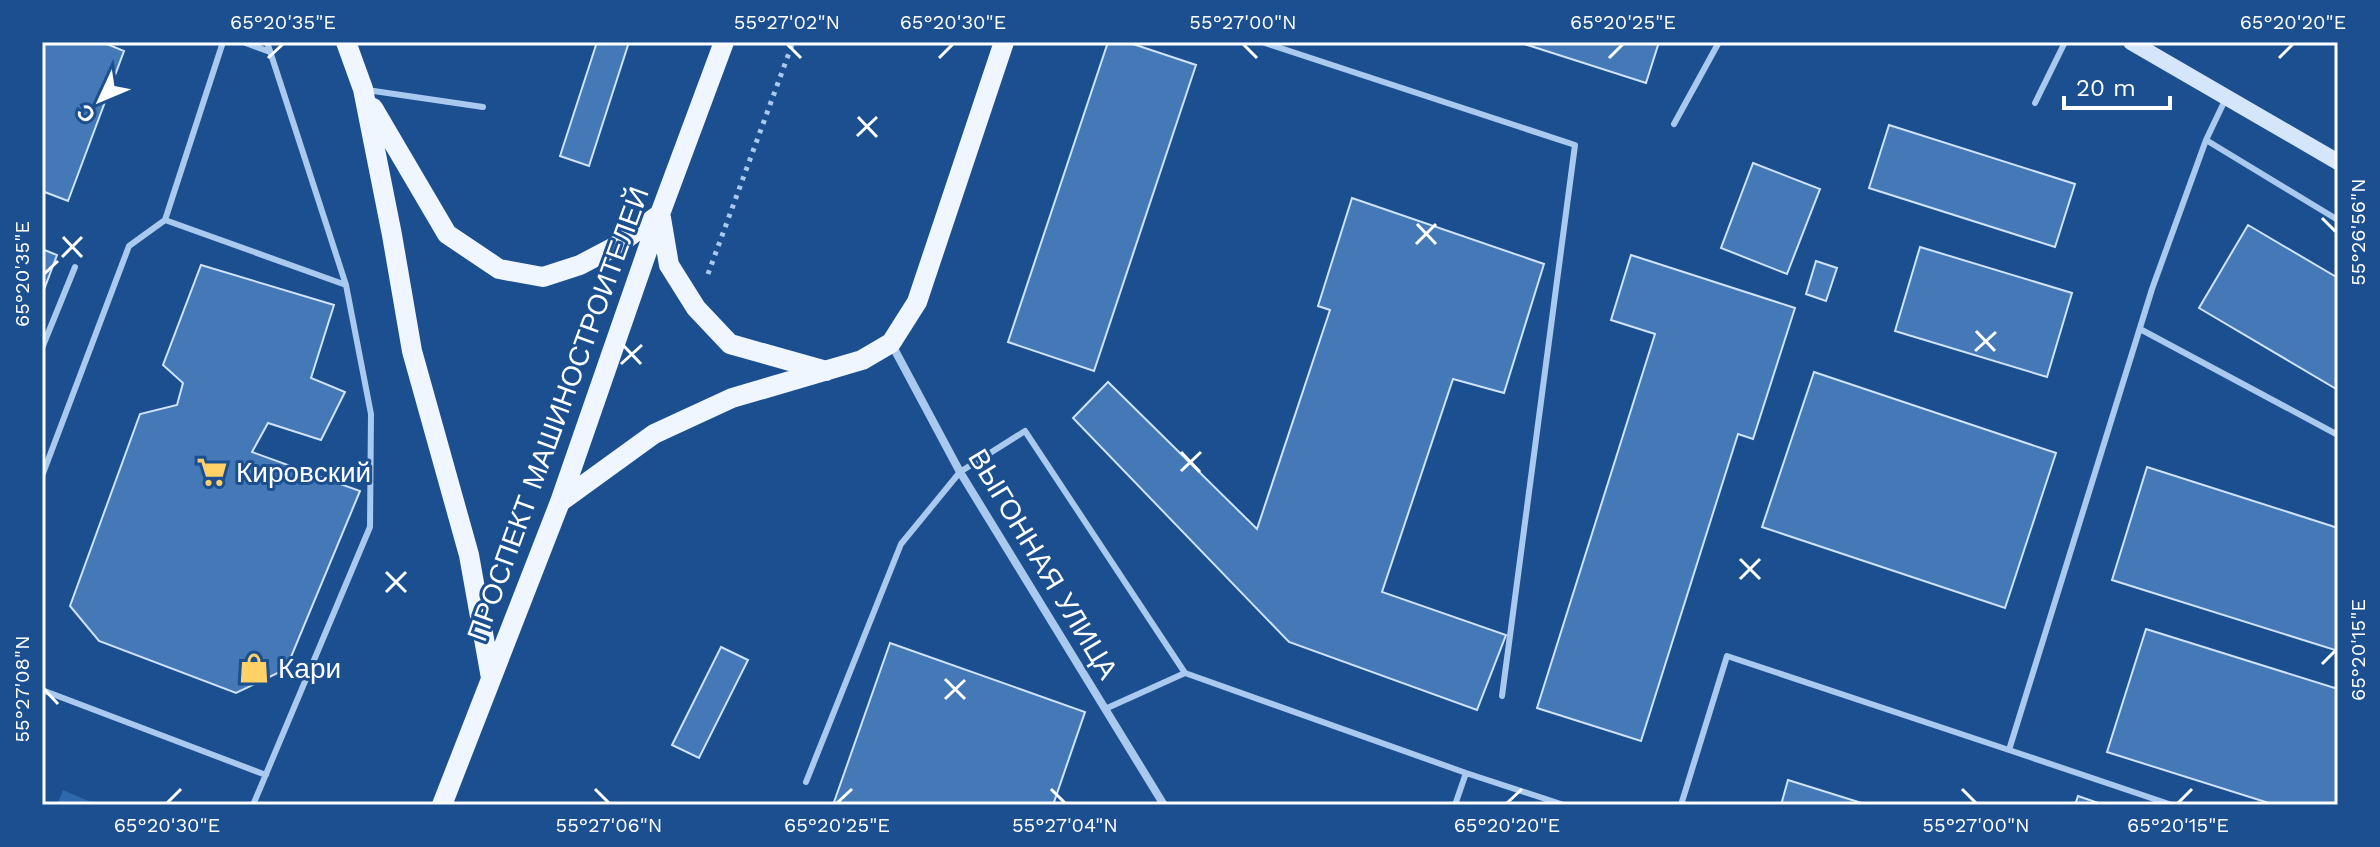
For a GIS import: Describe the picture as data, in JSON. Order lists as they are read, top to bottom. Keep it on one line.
{"streets":{"main road":["ПРОСПЕКТ МАШИНОСТРОИТЕЛЕЙ"],"street":["ВЫГОННАЯ УЛИЦА"]},"places":{"supermarket":["Кировский"],"shop":["Кари"]},"scale_bar":"20 m","north":"bottom left","coordinates":["65°20'35\"E","55°27'02\"N","65°20'30\"E","55°27'00\"N","65°20'25\"E","65°20'20\"E","55°26'56\"N","65°20'15\"E","55°27'08\"N","55°27'06\"N","55°27'04\"N"]}
